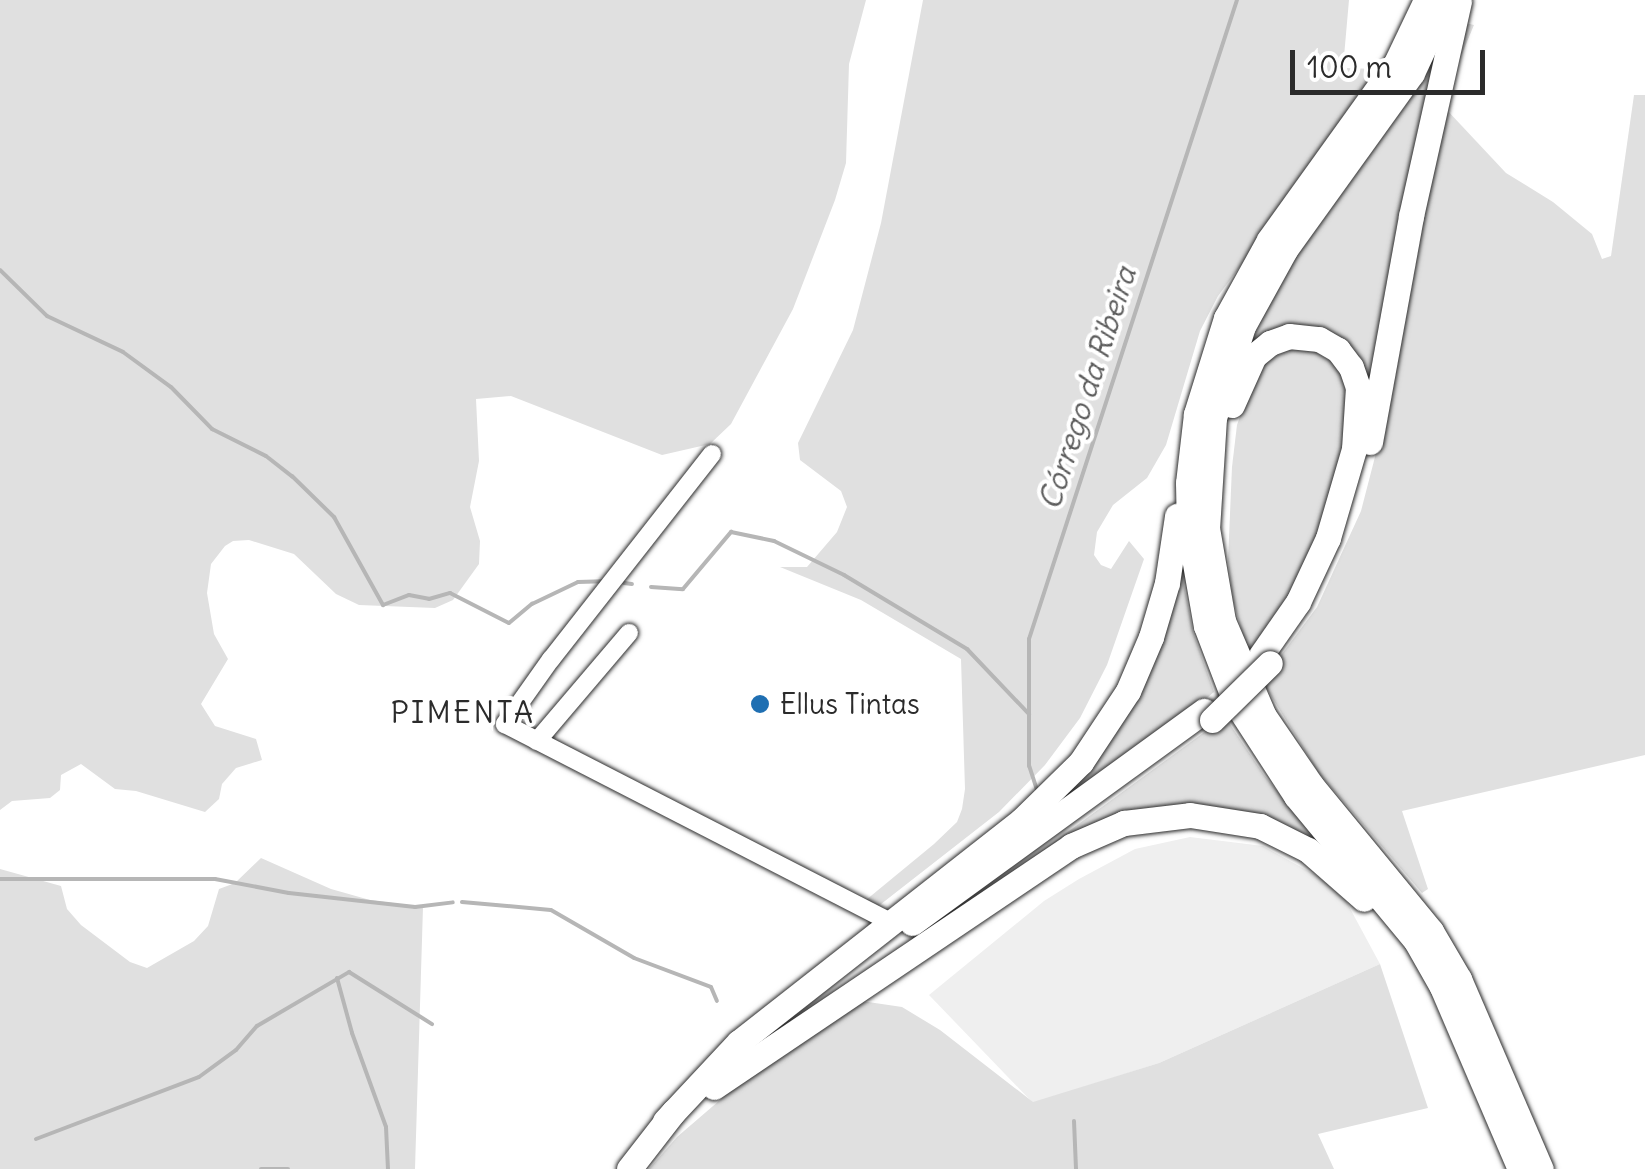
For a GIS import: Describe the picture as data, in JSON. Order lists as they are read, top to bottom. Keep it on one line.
{"districts":["PIMENTA"],"water":["Córrego da Ribeira"],"places":["Ellus Tintas"],"scale_bar":"100 m"}
